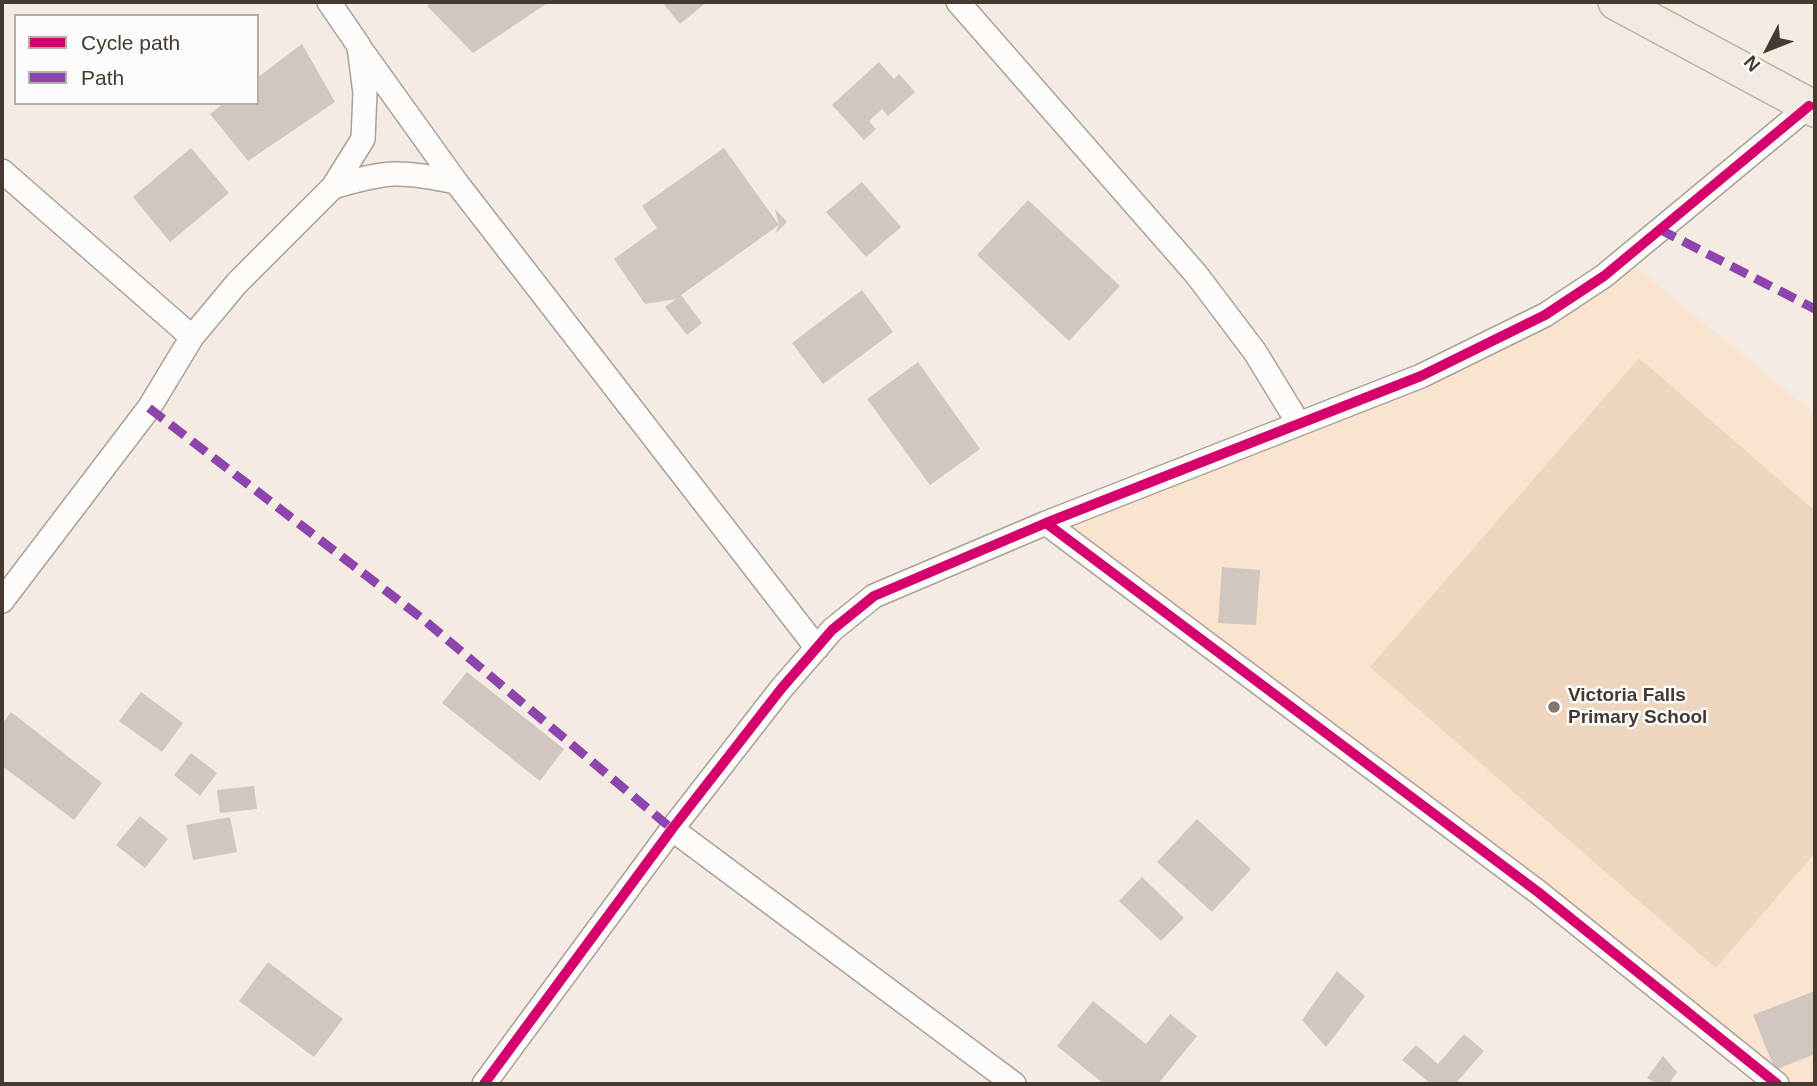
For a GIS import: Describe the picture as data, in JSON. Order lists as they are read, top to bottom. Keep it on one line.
{"places":["Victoria Falls Primary School"],"legend":["Cycle path","Path"],"north":"bottom left"}
